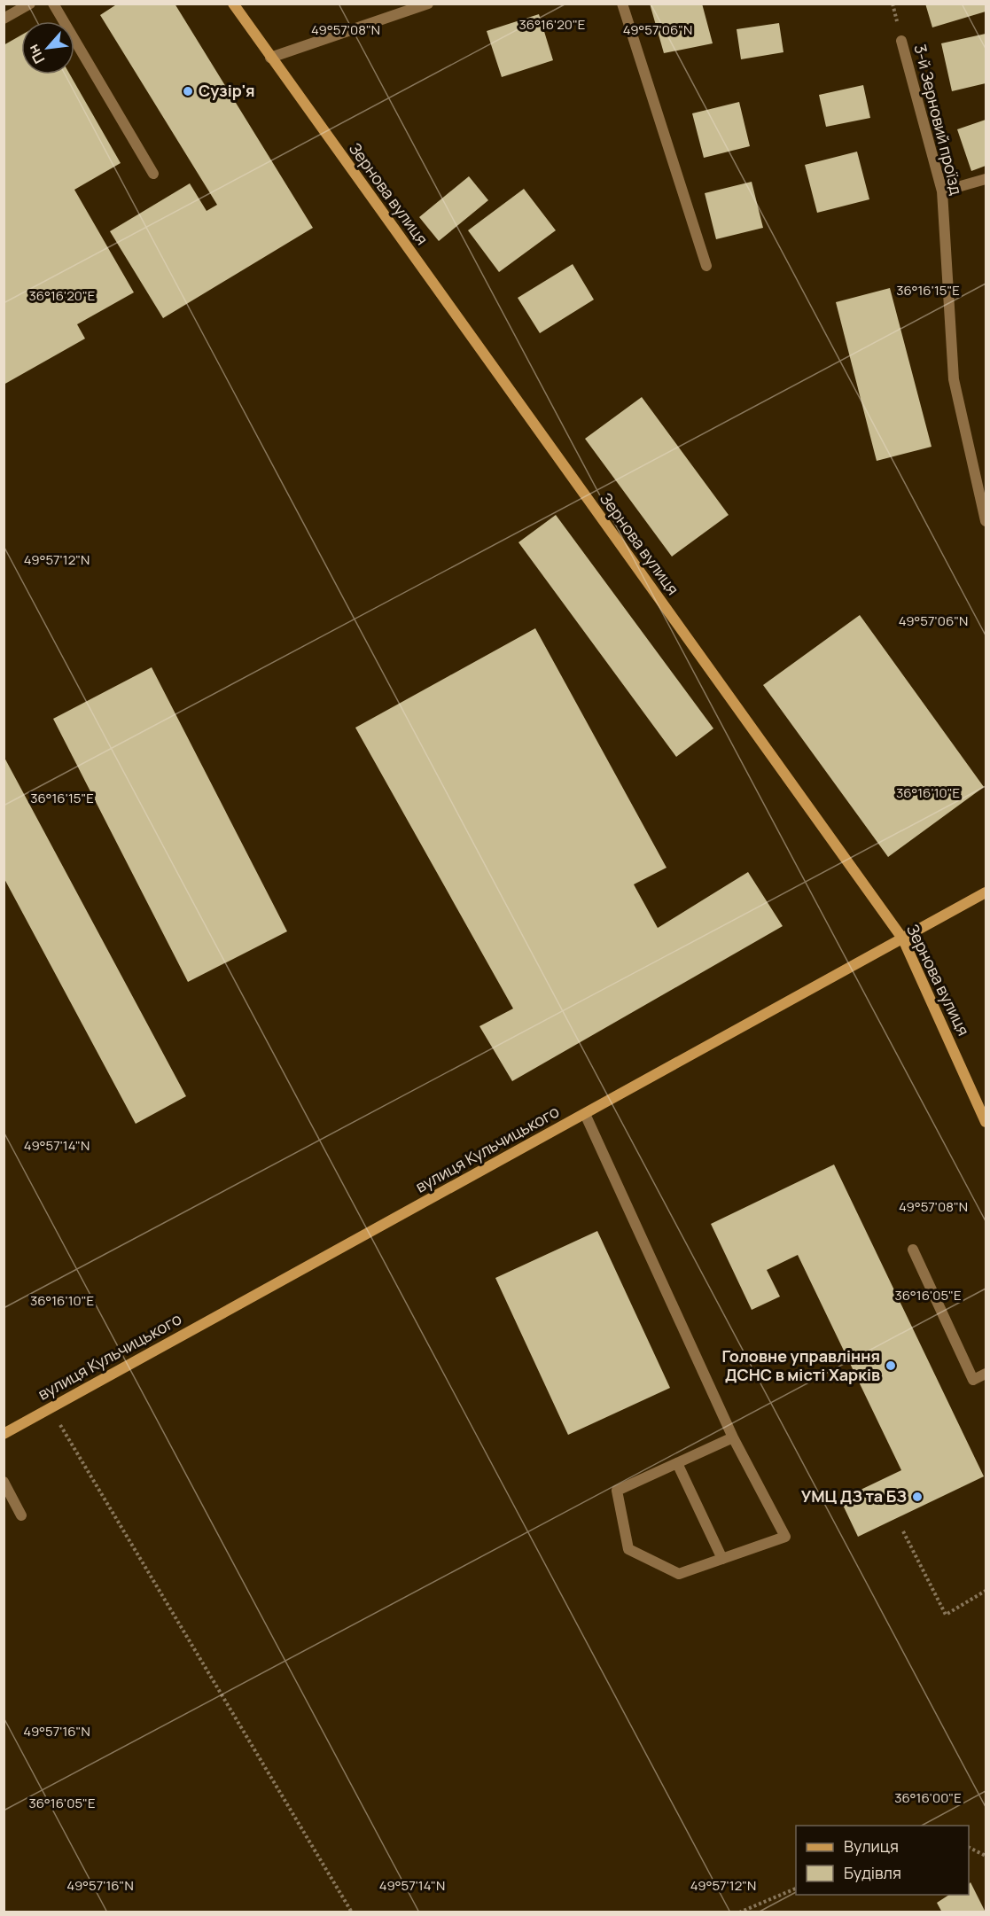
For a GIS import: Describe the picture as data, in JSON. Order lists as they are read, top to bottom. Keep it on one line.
{"streets":{"street":["3-й Зерновий проїзд","Зернова вулиця","вулиця Кульчицького"]},"crossings":[["Зернова вулиця","вулиця Кульчицького"]],"places":["Сузір'я","Головне управління ДСНС в місті Харків","УМЦ ДЗ та БЗ"],"legend":["Вулиця","Будівля"],"north":"bottom left","coordinates":["36°16'20\"E","49°57'08\"N","49°57'06\"N","36°16'15\"E","49°57'12\"N","36°16'10\"E","49°57'14\"N","36°16'05\"E","49°57'16\"N","36°16'00\"E"]}
